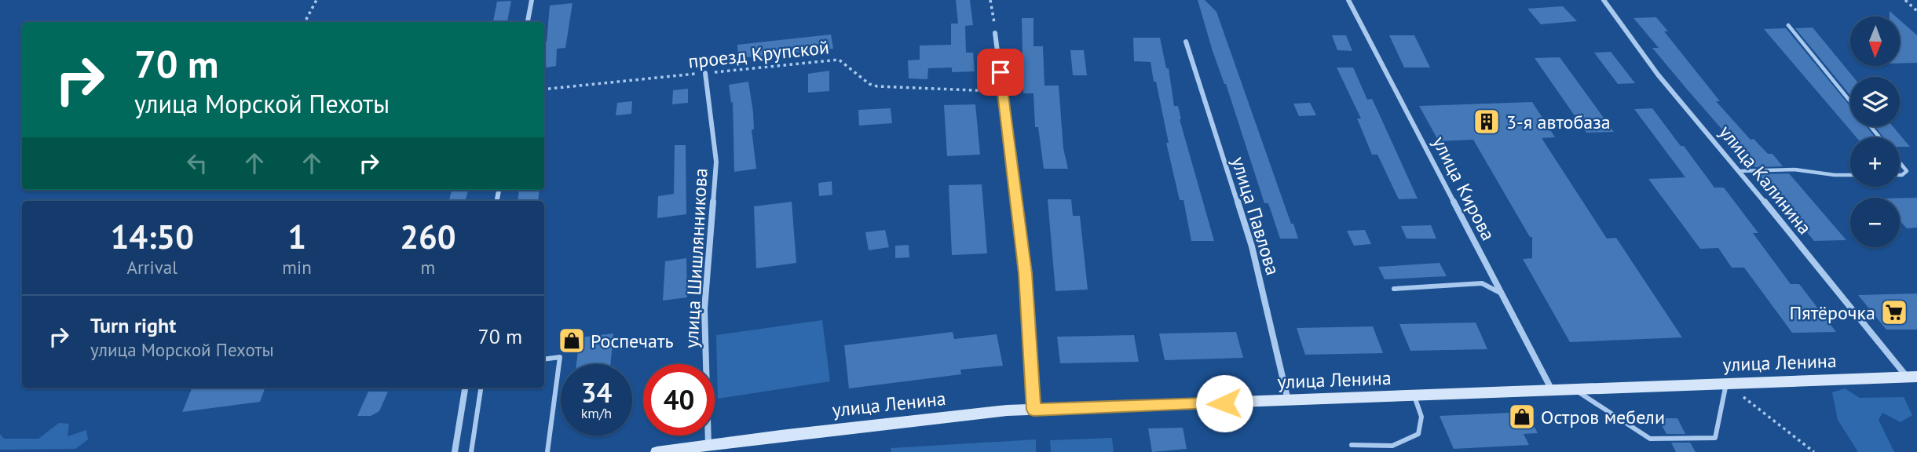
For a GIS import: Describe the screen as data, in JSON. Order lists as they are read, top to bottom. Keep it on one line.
{"streets":{"street":["улица Калинина","улица Кирова","улица Павлова","улица Шишлянникова","улица Ленина"],"path":["проезд Крупской"]},"crossings":[["проезд Крупской","улица Шишлянникова"],["улица Калинина","улица Ленина"],["улица Кирова","улица Ленина"],["улица Павлова","улица Ленина"],["улица Шишлянникова","улица Ленина"]],"places":{"building":["3-я автобаза"],"supermarket":["Пятёрочка"],"shop":["Роспечать","Остров мебели"]},"north":"bottom","page":{"map_buttons":["+","−"],"turn":["70 m","улица Морской Пехоты"],"eta":["14:50","Arrival","1","min","260","m"],"list":[{"name":"Turn right","note":"улица Морской Пехоты","value":"70 m"}],"speed":"34 km/h","limit":"40"}}
